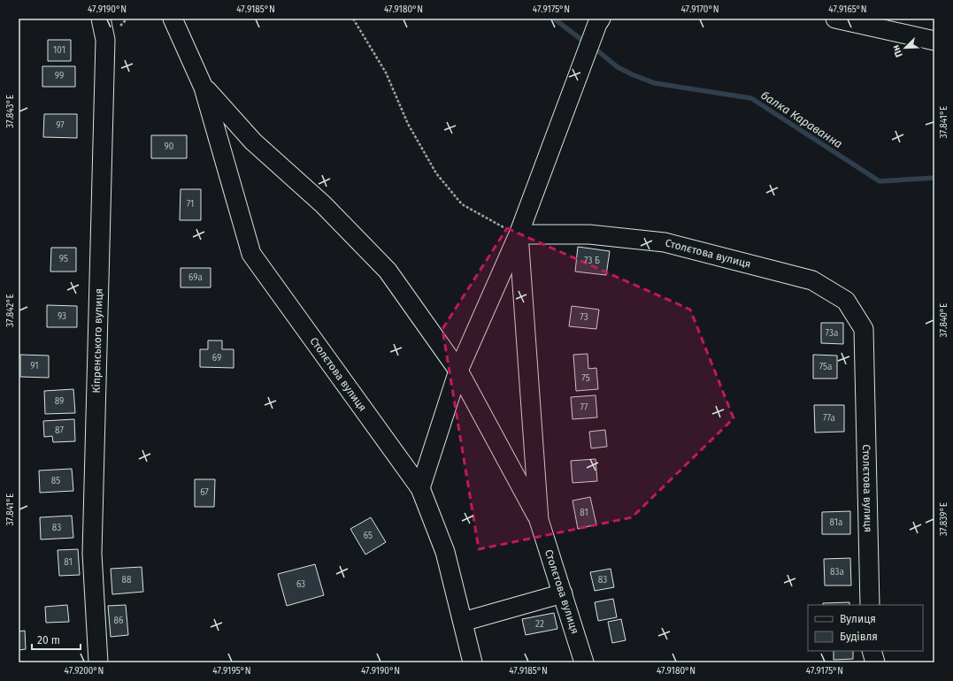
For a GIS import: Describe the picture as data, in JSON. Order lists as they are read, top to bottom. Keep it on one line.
{"streets":{"street":["Столєтова вулиця","Кіпренського вулиця"]},"water":["балка Караванна"],"house_numbers":["101","99","97","90","71","95","73 Б","69а","93","73","73а","69","91","75а","75","89","77","77а","87","85","67","81","81а","83","65","81","83а","88","83","63","86","22"],"legend":["Вулиця","Будівля"],"scale_bar":"20 m","north":"bottom left","coordinates":["47.9190°N","47.9185°N","47.9180°N","47.9175°N","47.9170°N","47.9165°N","37.843°E","37.841°E","37.842°E","37.840°E","37.839°E","47.9200°N","47.9195°N"]}
